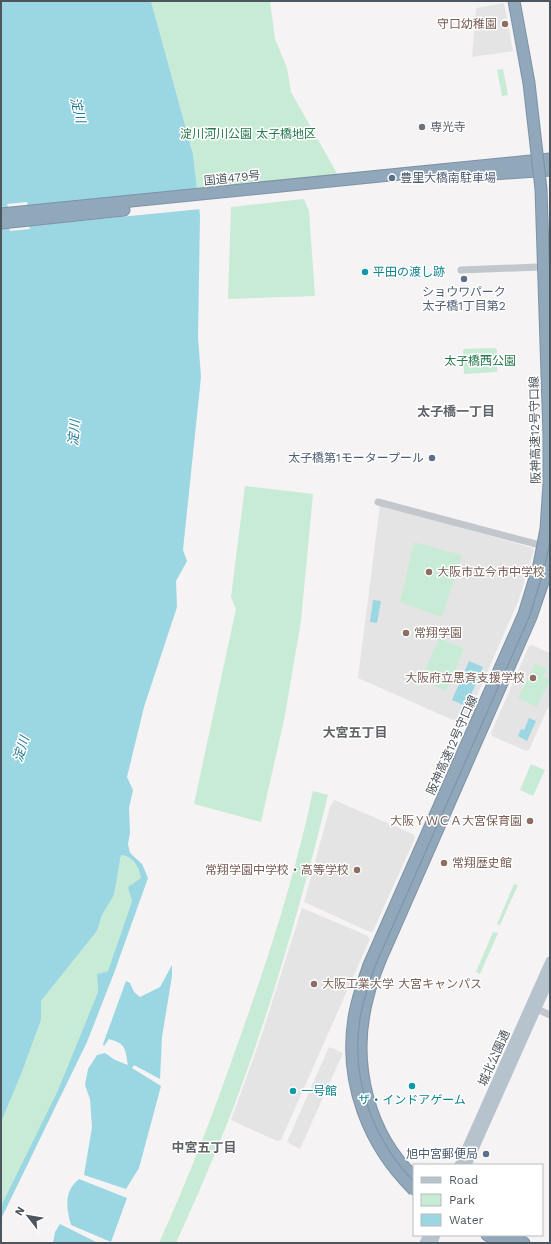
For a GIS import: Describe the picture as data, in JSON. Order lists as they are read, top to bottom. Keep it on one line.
{"streets":{"highway":["国道479号","阪神高速12号守口線"],"main road":["城北公園通"]},"districts":["太子橋一丁目","大宮五丁目","中宮五丁目"],"water":["淀川"],"parks":["淀川河川公園 太子橋地区","太子橋西公園"],"places":["守口幼稚園","専光寺","豊里大橋南駐車場","平田の渡し跡","ショウワパーク 太子橋1丁目第2","太子橋第1モータープール","大阪市立今市中学校","常翔学園","大阪府立思斉支援学校","大阪ＹＷＣＡ大宮保育園","常翔歴史館","常翔学園中学校・高等学校","大阪工業大学 大宮キャンパス","ザ・インドアゲーム","一号館","旭中宮郵便局"],"legend":["Road","Park","Water"],"north":"top left"}
